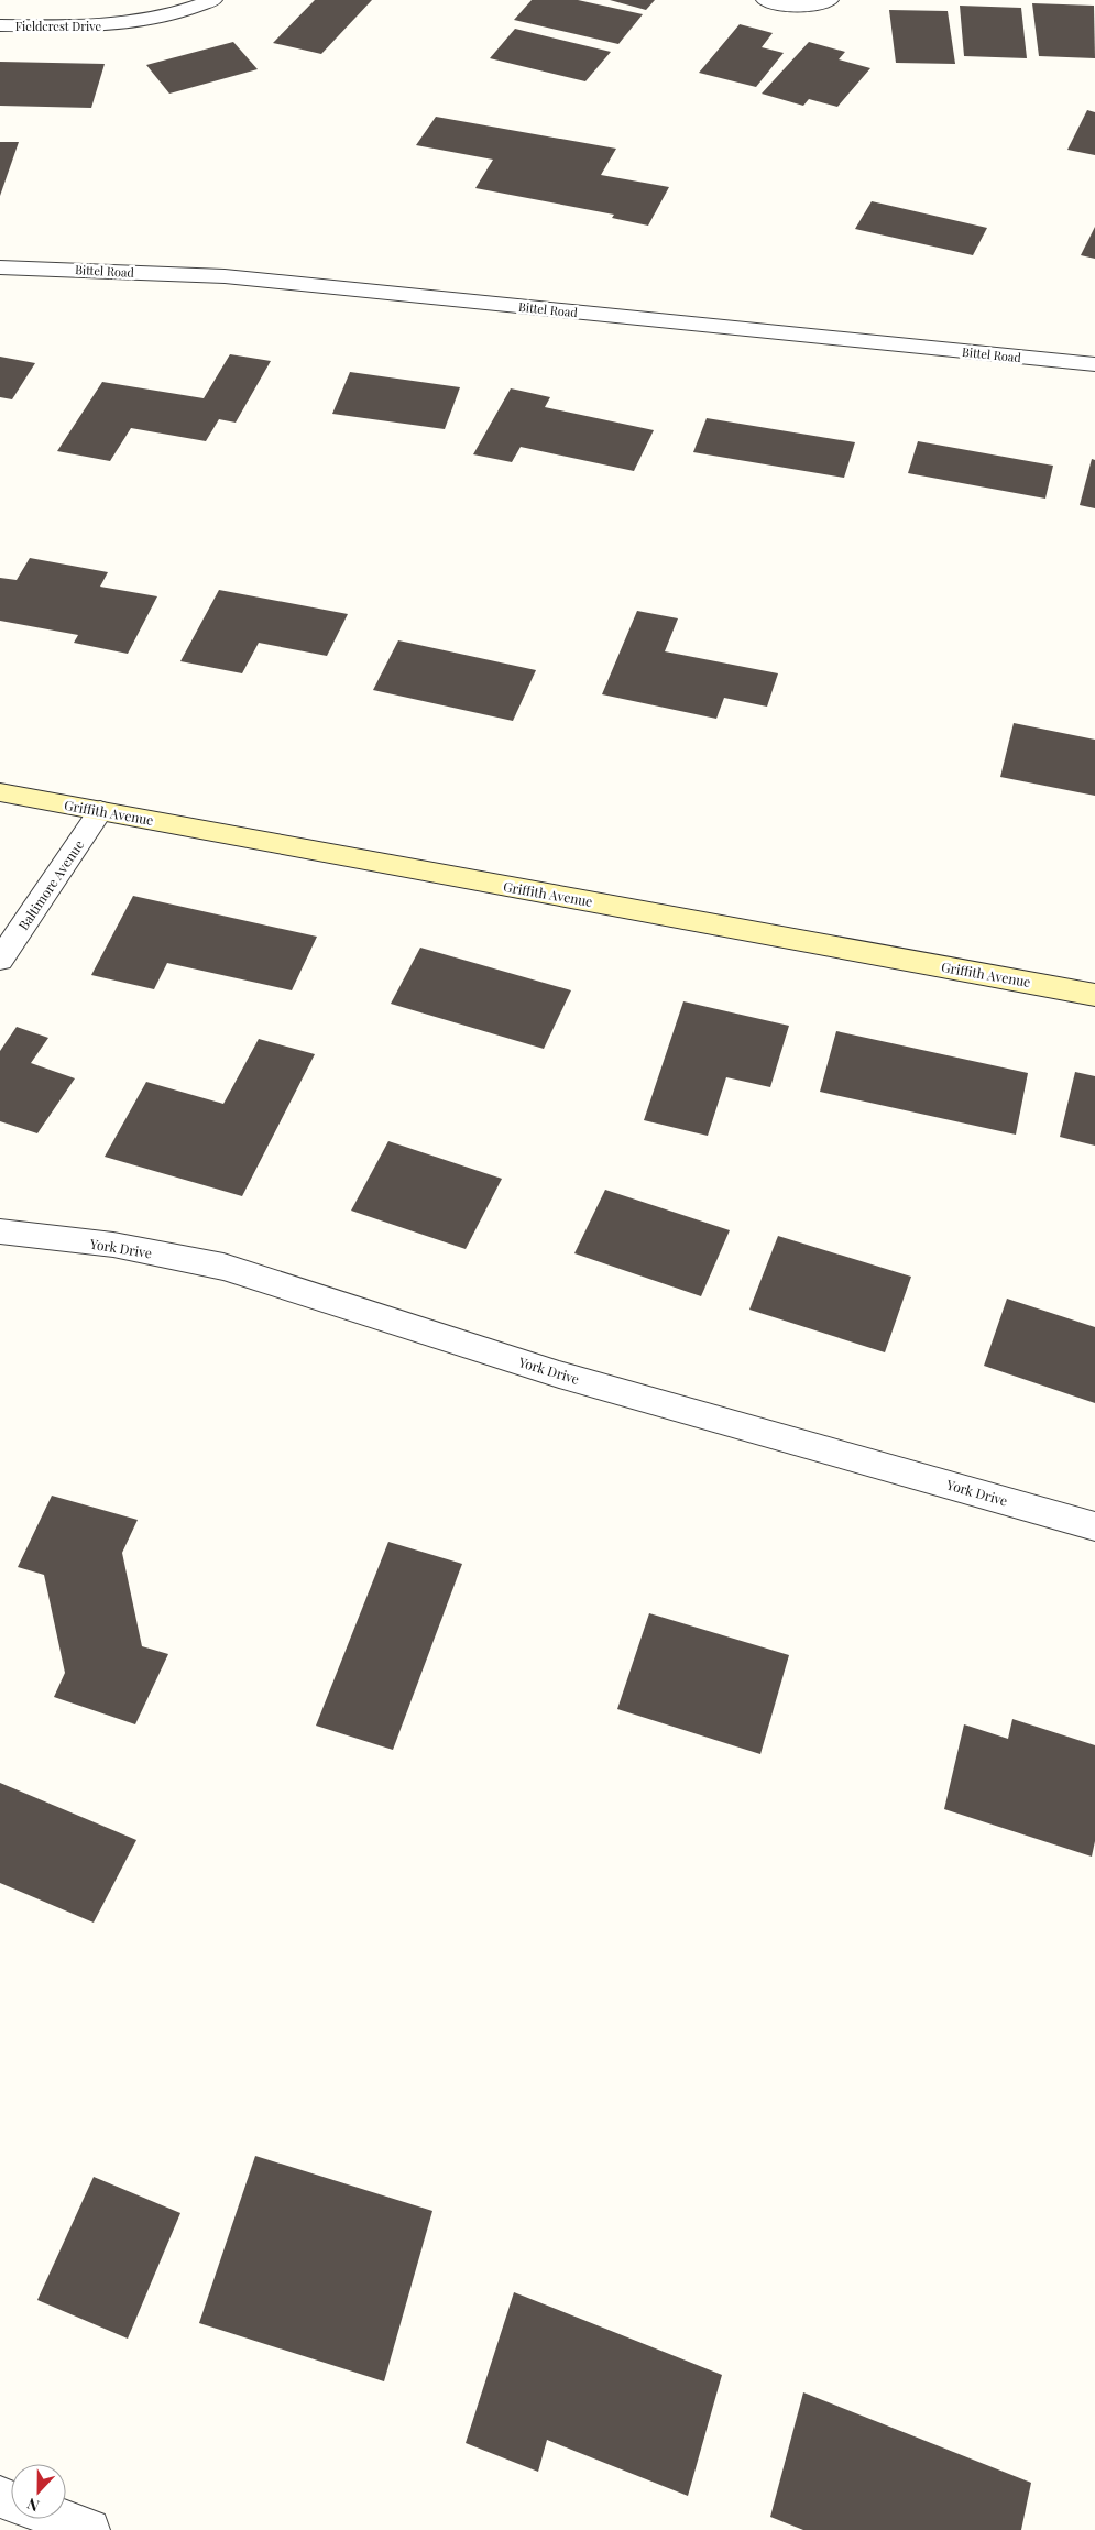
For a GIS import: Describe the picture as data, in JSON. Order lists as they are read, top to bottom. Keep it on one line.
{"streets":{"street":["Fieldcrest Drive","Bittel Road","Griffith Avenue","Baltimore Avenue","York Drive"]},"crossings":[["Griffith Avenue","Baltimore Avenue"]],"north":"bottom"}
